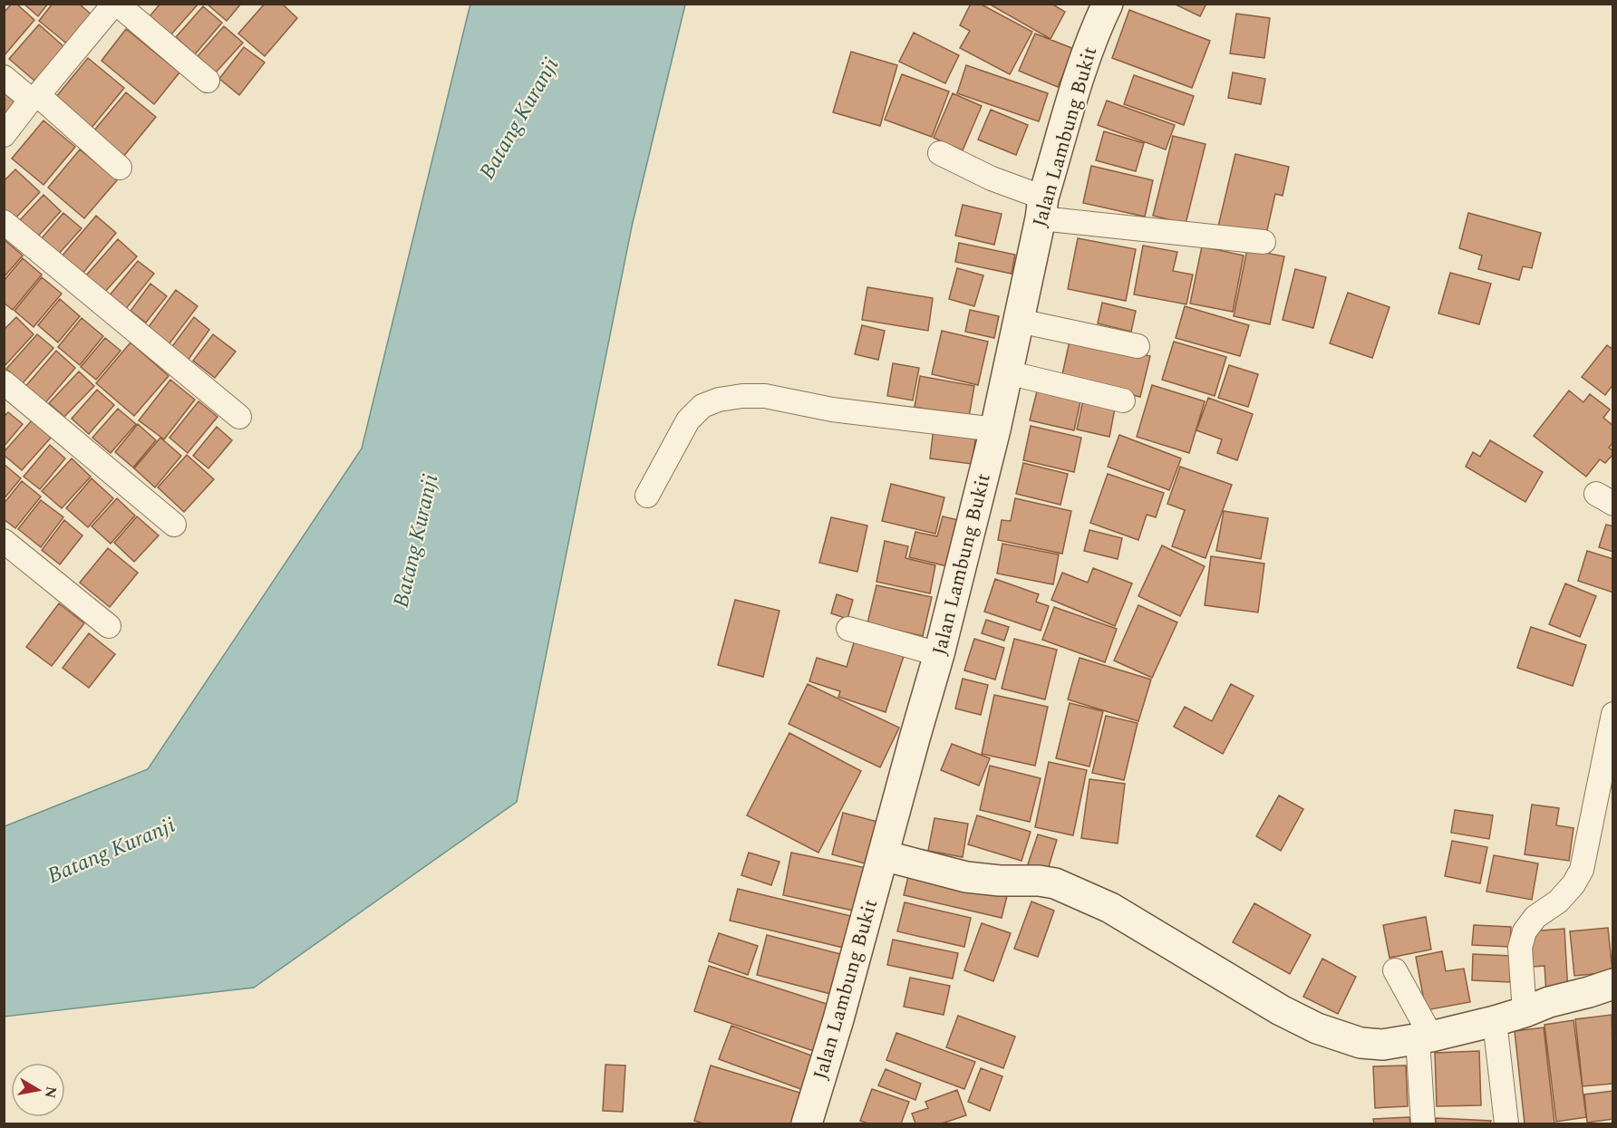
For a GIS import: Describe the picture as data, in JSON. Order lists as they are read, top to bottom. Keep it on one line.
{"streets":{"street":["Jalan Lambung Bukit"]},"water":["Batang Kuranji"],"north":"right"}
